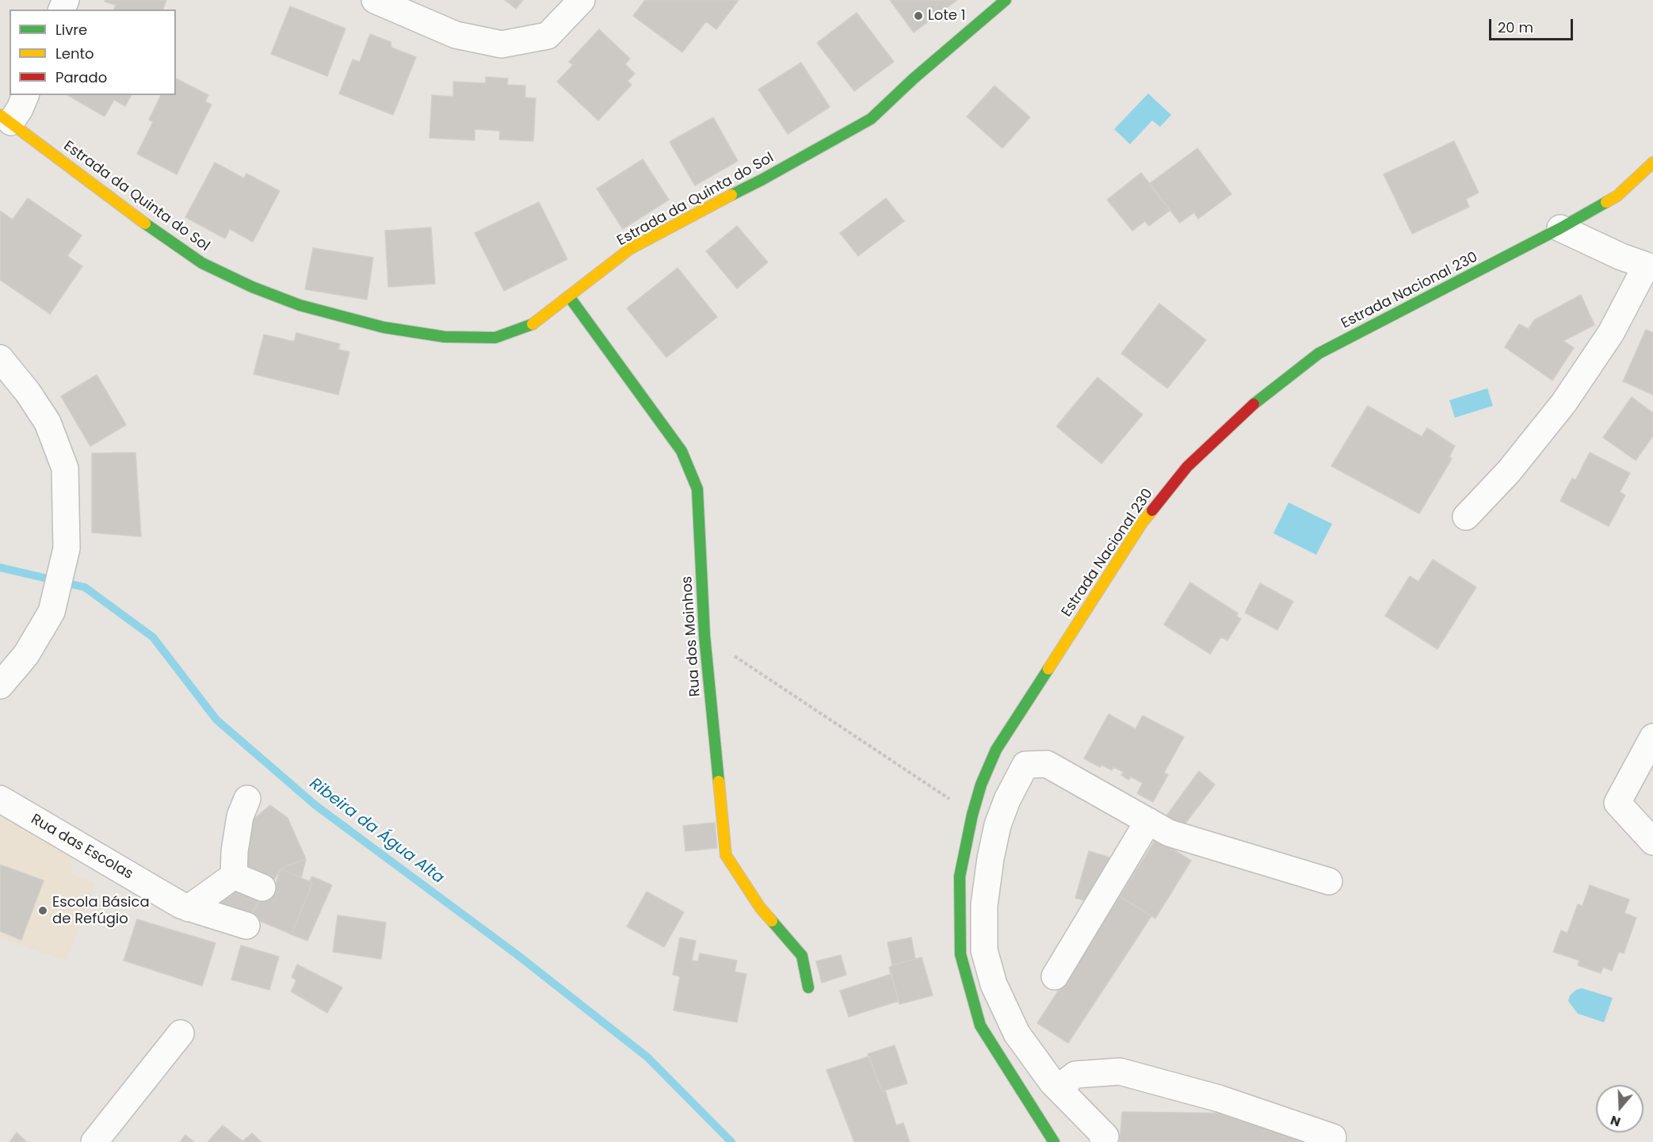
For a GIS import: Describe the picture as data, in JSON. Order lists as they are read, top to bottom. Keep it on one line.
{"streets":{"street":["Estrada da Quinta do Sol","Estrada Nacional 230","Rua dos Moinhos","Rua das Escolas"]},"crossings":[["Estrada da Quinta do Sol","Rua dos Moinhos"]],"water":["Ribeira da Água Alta"],"places":["Lote 1","Escola Básica de Refúgio"],"legend":["Livre","Lento","Parado"],"scale_bar":"20 m","north":"bottom"}
